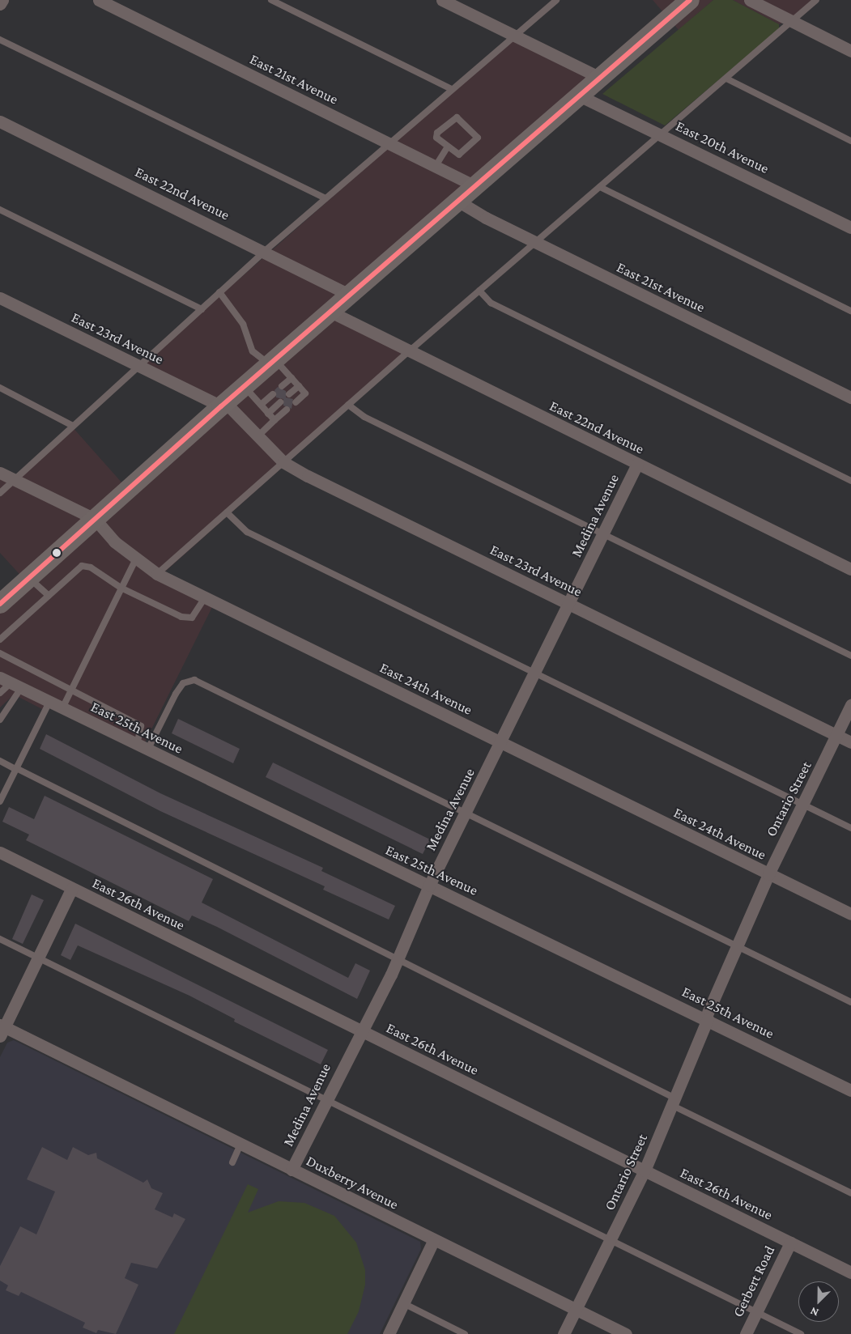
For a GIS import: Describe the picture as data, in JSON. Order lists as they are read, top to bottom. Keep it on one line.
{"streets":{"street":["East 21st Avenue","East 20th Avenue","East 22nd Avenue","East 23rd Avenue","Medina Avenue","East 24th Avenue","East 25th Avenue","Ontario Street","East 26th Avenue","Duxberry Avenue","Gerbert Road"]},"crossings":[["East 22nd Avenue","Medina Avenue"],["East 23rd Avenue","Medina Avenue"],["East 23rd Avenue","Ontario Street"],["Medina Avenue","East 24th Avenue"],["Medina Avenue","East 25th Avenue"],["Medina Avenue","East 26th Avenue"],["Medina Avenue","Duxberry Avenue"],["East 24th Avenue","Ontario Street"],["East 25th Avenue","Ontario Street"],["Ontario Street","East 26th Avenue"],["Ontario Street","Duxberry Avenue"],["East 26th Avenue","Gerbert Road"]],"north":"bottom left"}
